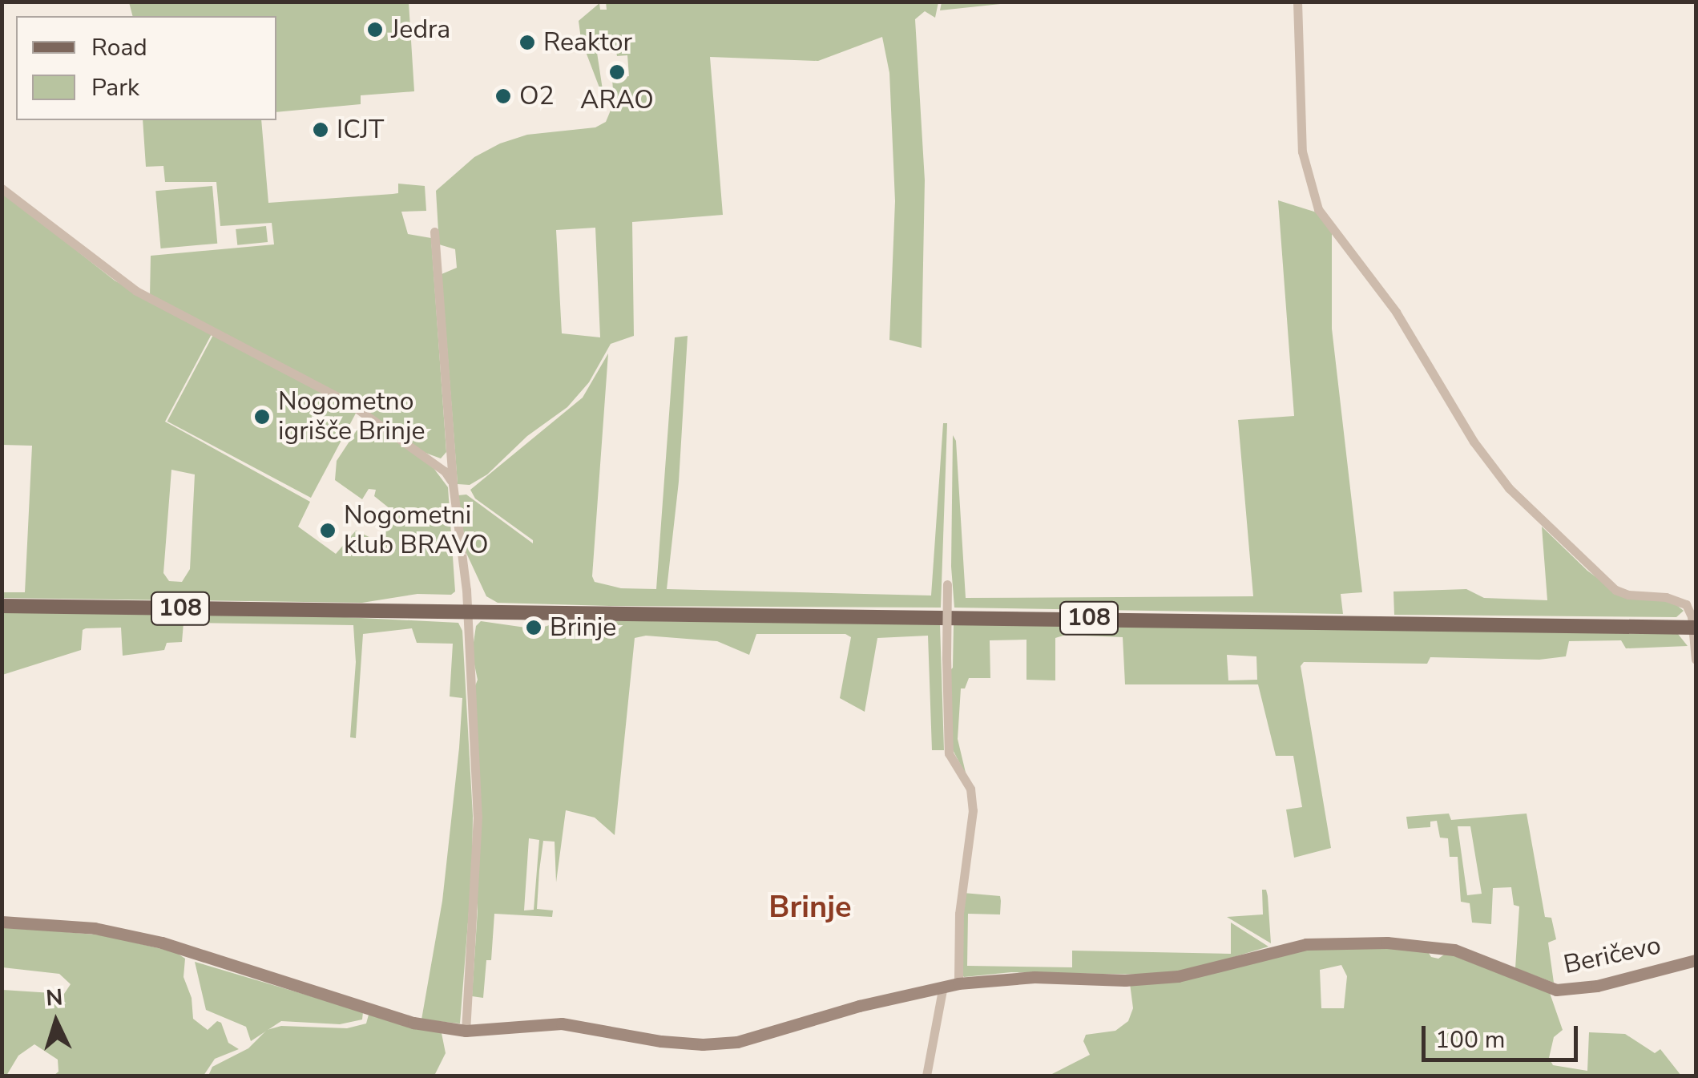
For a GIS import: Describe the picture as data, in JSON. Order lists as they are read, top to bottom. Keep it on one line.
{"streets":{"main road":["108"],"street":["Beričevo"]},"districts":["Brinje"],"places":["Jedra","Reaktor","ARAO","O2","ICJT","Nogometno igrišče Brinje","Nogometni klub BRAVO","Brinje"],"legend":["Road","Park"],"scale_bar":"100 m","north":"top"}
